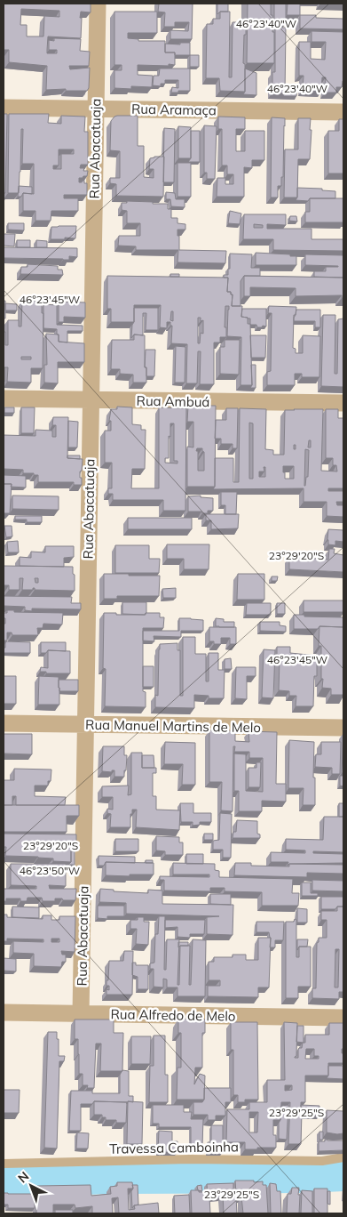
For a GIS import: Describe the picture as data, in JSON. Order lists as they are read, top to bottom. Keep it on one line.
{"streets":{"street":["Rua Aramaça","Rua Abacatuaja","Rua Ambuá","Rua Manuel Martins de Melo","Rua Alfredo de Melo"],"lane":["Travessa Camboinha"]},"crossings":[["Rua Aramaça","Rua Abacatuaja"],["Rua Abacatuaja","Rua Ambuá"],["Rua Abacatuaja","Rua Manuel Martins de Melo"],["Rua Abacatuaja","Rua Alfredo de Melo"]],"north":"top left","coordinates":["46°23'40\"W","46°23'45\"W","23°29'20\"S","46°23'50\"W","23°29'25\"S"]}
